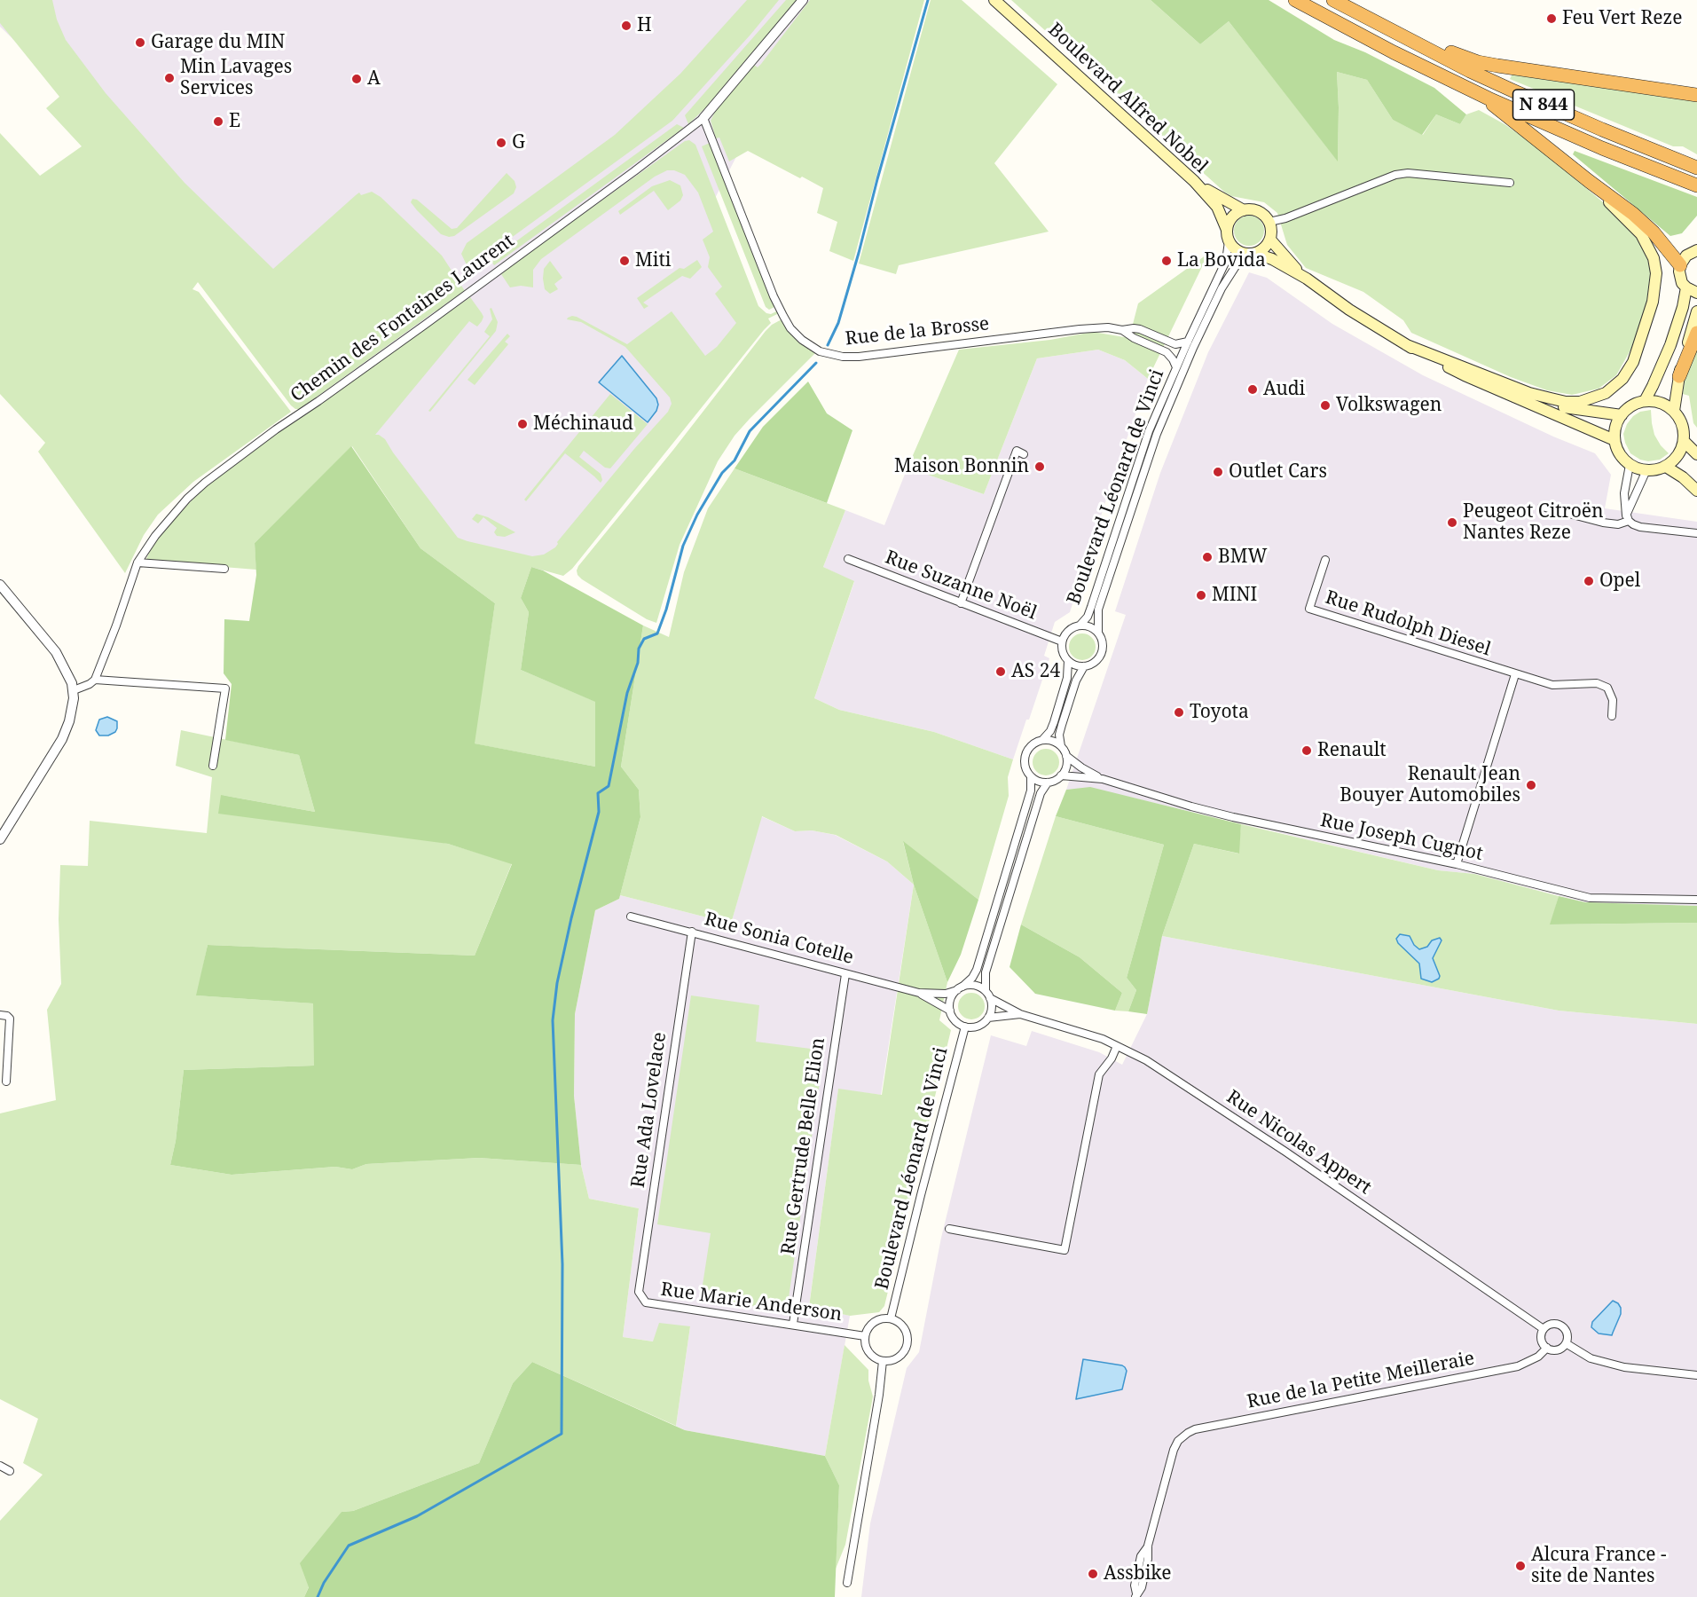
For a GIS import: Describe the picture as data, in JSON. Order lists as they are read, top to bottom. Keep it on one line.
{"streets":{"highway":["N 844"],"main road":["Boulevard Alfred Nobel"],"street":["Chemin des Fontaines Laurent","Rue de la Brosse","Boulevard Léonard de Vinci","Rue Suzanne Noël","Rue Rudolph Diesel","Rue Joseph Cugnot","Rue Sonia Cotelle","Rue Ada Lovelace","Rue Nicolas Appert","Rue Gertrude Belle Elion","Rue Marie Anderson","Rue de la Petite Meilleraie"]},"crossings":[["Boulevard Alfred Nobel","Boulevard Léonard de Vinci"],["Chemin des Fontaines Laurent","Rue de la Brosse"],["Rue de la Brosse","Boulevard Léonard de Vinci"],["Boulevard Léonard de Vinci","Rue Suzanne Noël"],["Boulevard Léonard de Vinci","Rue Marie Anderson"],["Rue Sonia Cotelle","Rue Ada Lovelace"],["Rue Sonia Cotelle","Rue Gertrude Belle Elion"],["Rue Ada Lovelace","Rue Marie Anderson"],["Rue Nicolas Appert","Rue de la Petite Meilleraie"],["Rue Gertrude Belle Elion","Rue Marie Anderson"]],"places":["Feu Vert Reze","H","Garage du MIN","Min Lavages Services","A","E","G","Miti","La Bovida","Audi","Volkswagen","Méchinaud","Maison Bonnin","Outlet Cars","Peugeot Citroën Nantes Reze","BMW","Opel","MINI","AS 24","Toyota","Renault","Renault Jean Bouyer Automobiles","Alcura France - site de Nantes","Assbike"]}
